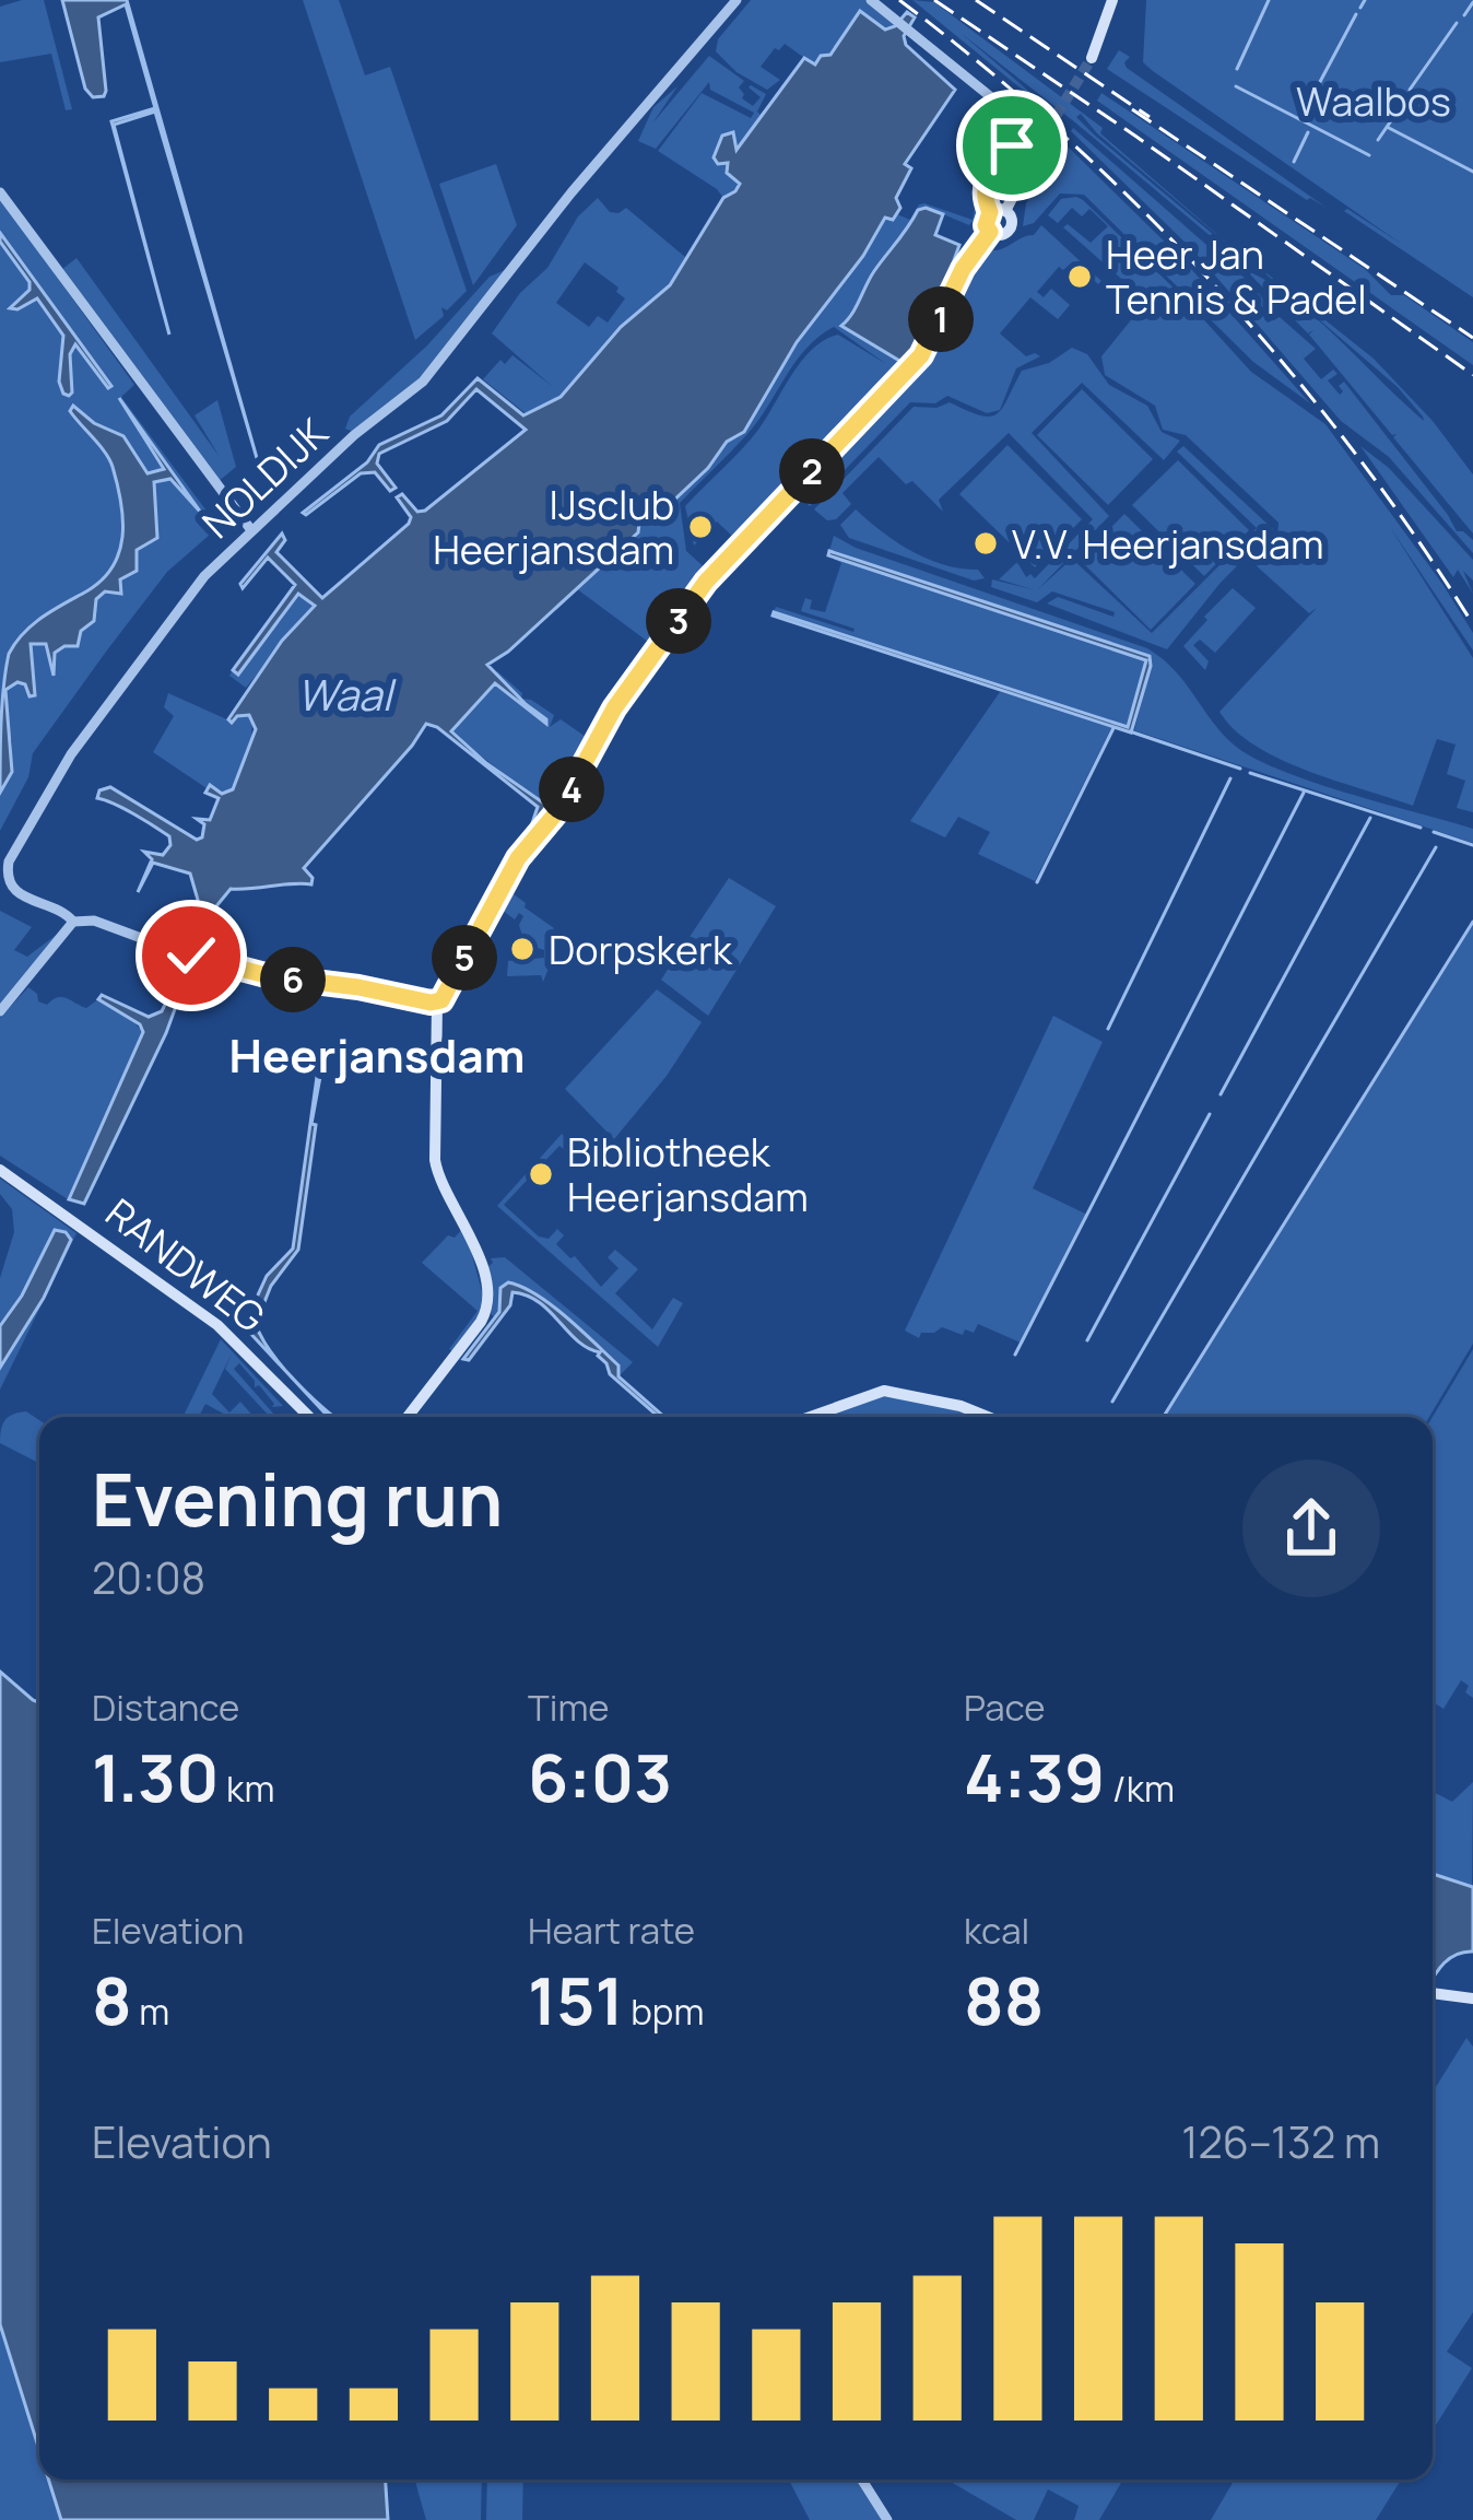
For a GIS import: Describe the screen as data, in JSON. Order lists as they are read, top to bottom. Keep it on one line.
{"streets":{"main road":["RANDWEG"],"street":["NOLDIJK"]},"districts":["Heerjansdam"],"water":["Waal"],"parks":["Waalbos"],"places":["Heer Jan Tennis & Padel","IJsclub Heerjansdam","V.V. Heerjansdam","Dorpskerk","Bibliotheek Heerjansdam"],"page":{"pins":["1","2","3","4","5","6"],"heading":["Evening run","20:08"],"stats":[["Distance","1.30 km"],["Time","6:03"],["Pace","4:39 /km"],["Elevation","8 m"],["Heart rate","151 bpm"],["kcal","88"]],"chart":["Elevation","126–132 m"]}}
